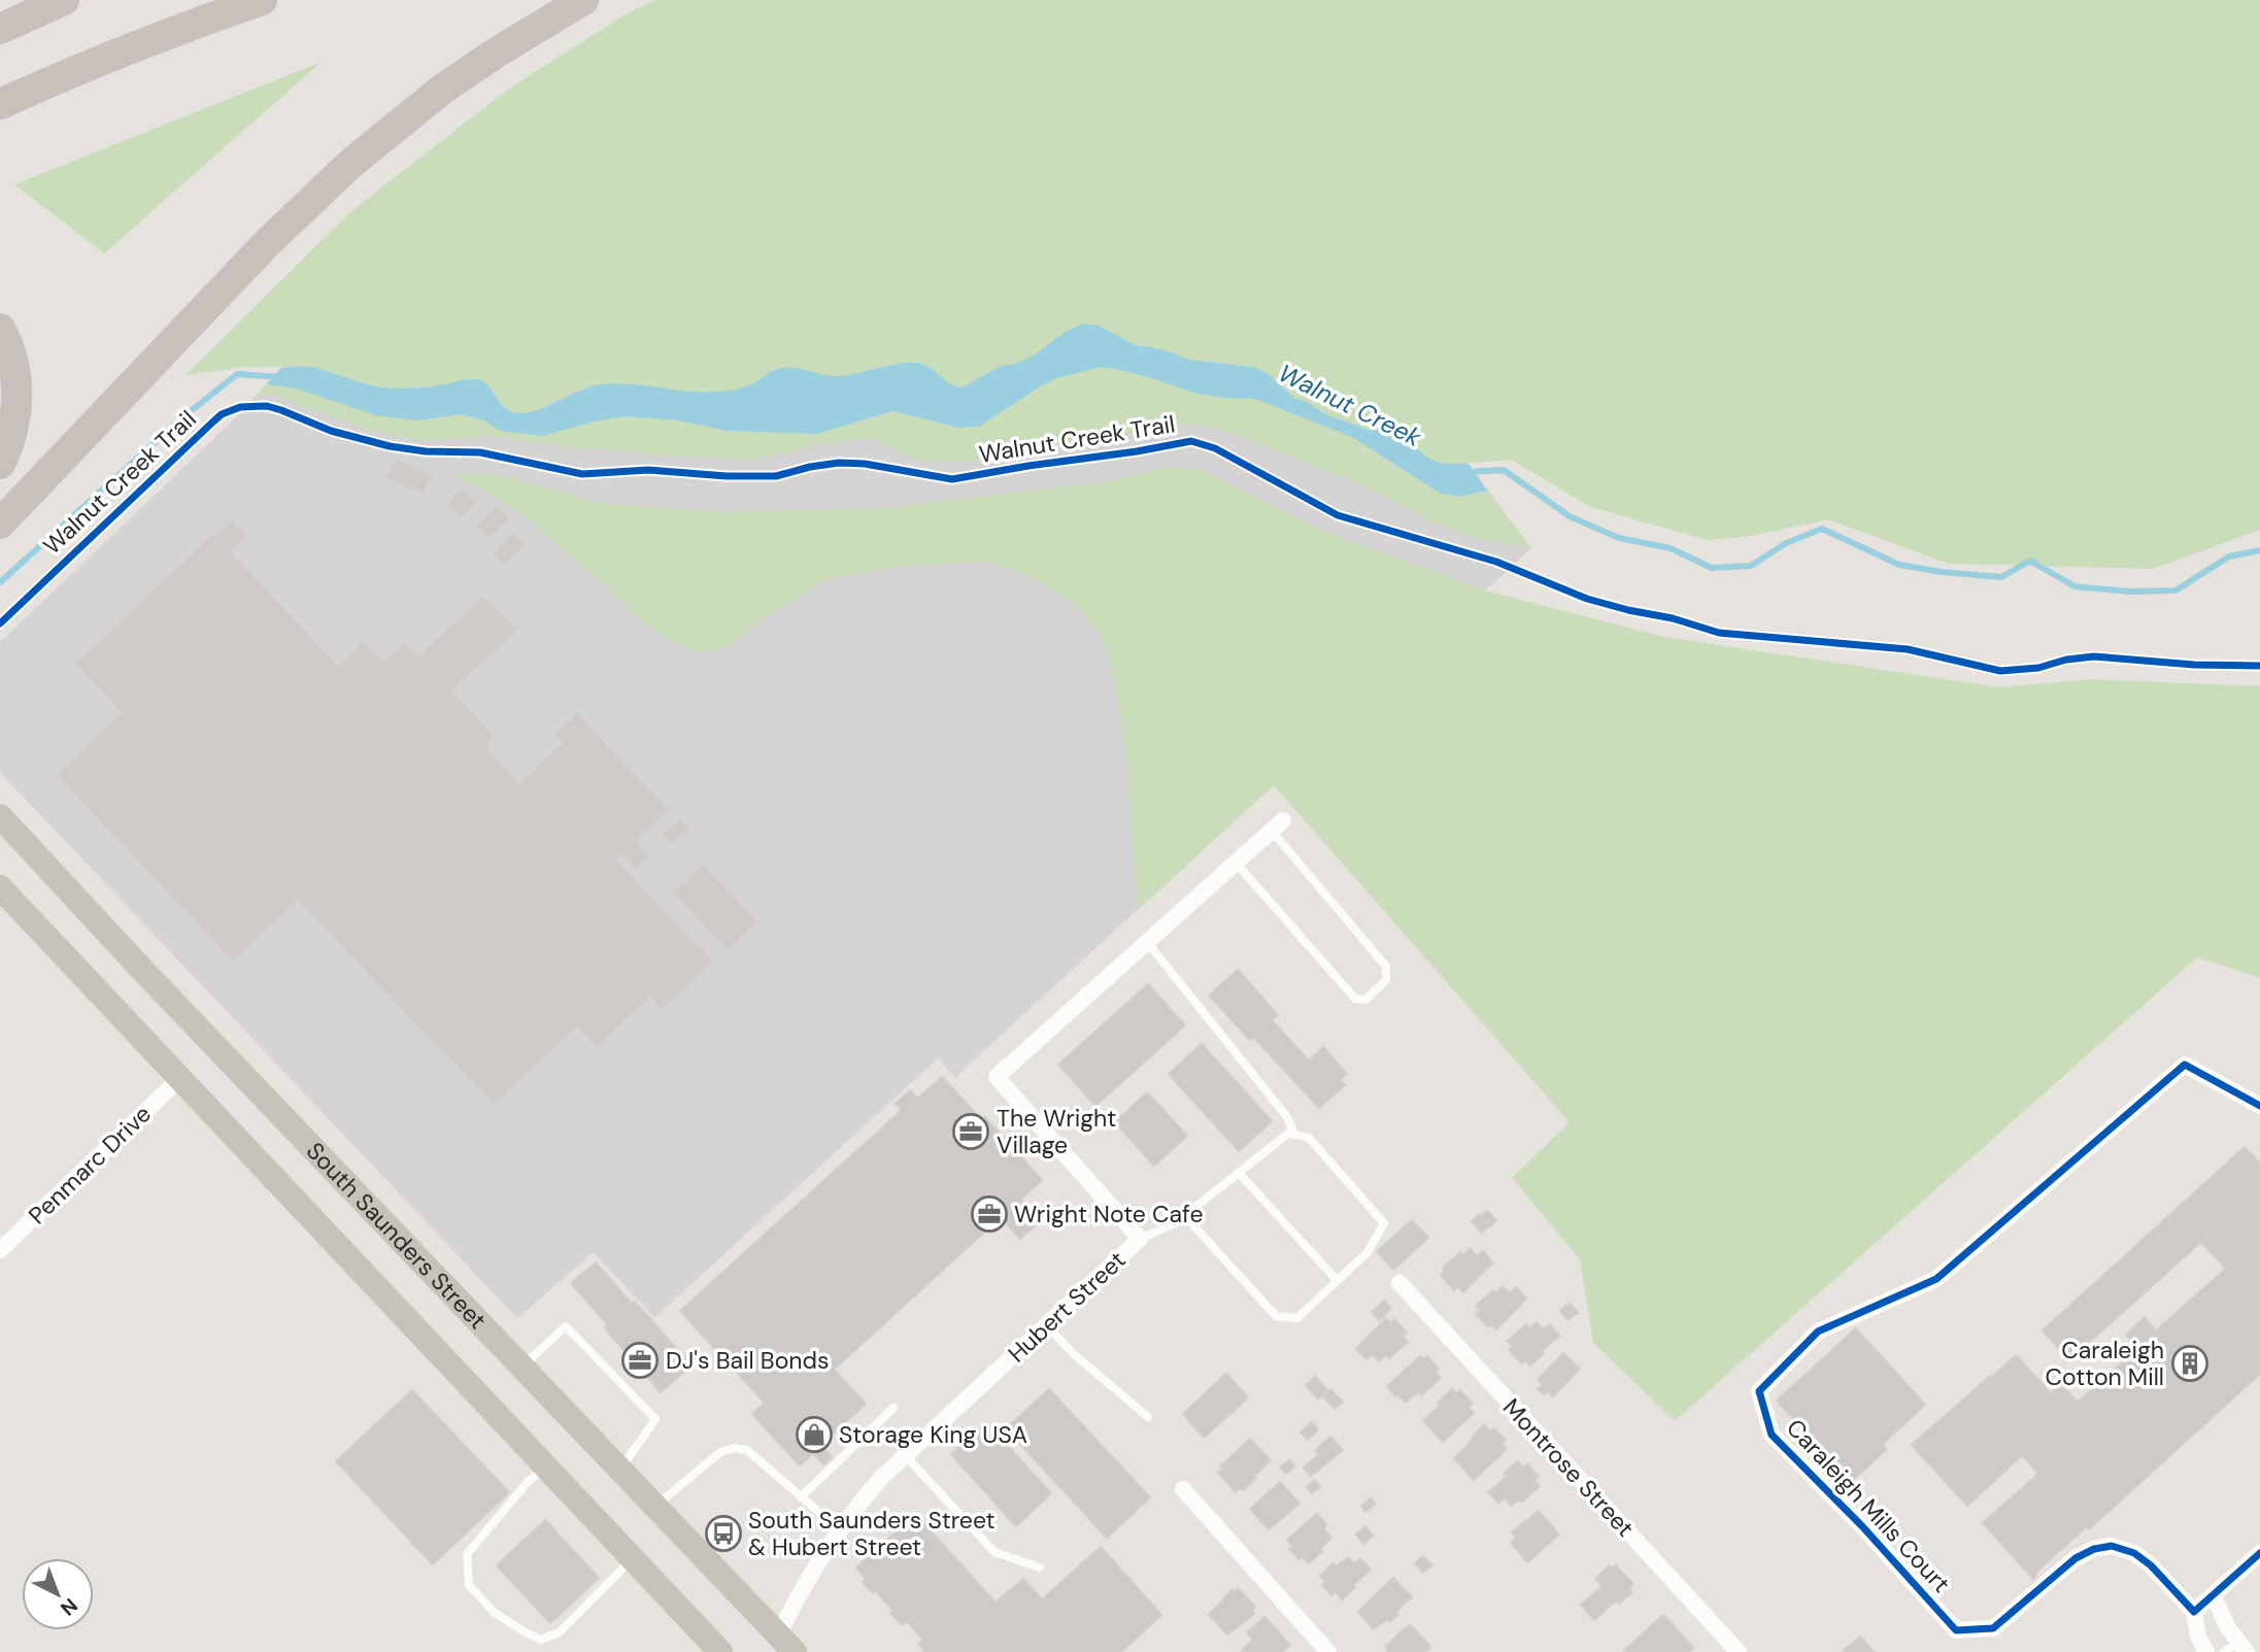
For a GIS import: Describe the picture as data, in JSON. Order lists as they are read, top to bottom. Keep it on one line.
{"streets":{"main road":["South Saunders Street"],"street":["Penmarc Drive","Hubert Street","Montrose Street","Caraleigh Mills Court"],"cycle path":["Walnut Creek Trail"]},"crossings":[["South Saunders Street","Hubert Street"]],"water":["Walnut Creek"],"places":{"office":["The Wright Village","Wright Note Cafe","DJ's Bail Bonds"],"building":["Caraleigh Cotton Mill"],"shop":["Storage King USA"],"bus stop":["South Saunders Street & Hubert Street"]},"north":"bottom right"}
